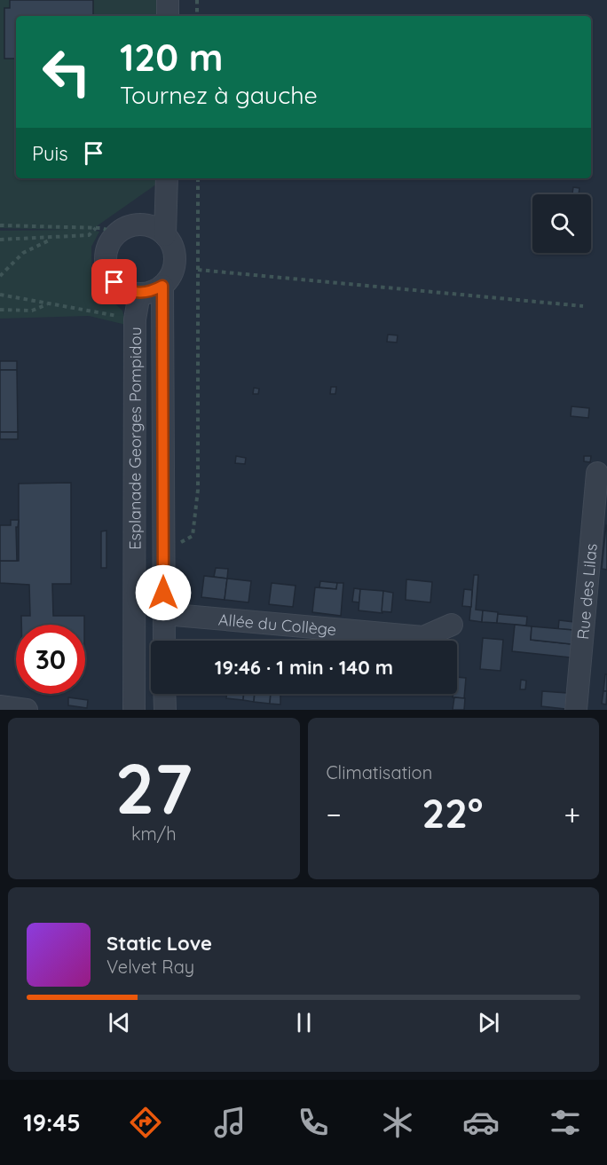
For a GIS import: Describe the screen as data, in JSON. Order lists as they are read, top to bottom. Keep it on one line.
{"streets":{"street":["Esplanade Georges Pompidou","Rue des Lilas","Allée du Collège"]},"crossings":[["Esplanade Georges Pompidou","Allée du Collège"]],"page":{"turn":["120 m","Tournez à gauche"],"then":"Puis","limit":"30","trip":"19:46 · 1 min · 140 m","tile":[["27","km/h"],"Climatisation"],"heat":["−","22°","+"],"song":["Static Love","Velvet Ray"],"tabs":"19:45"}}
